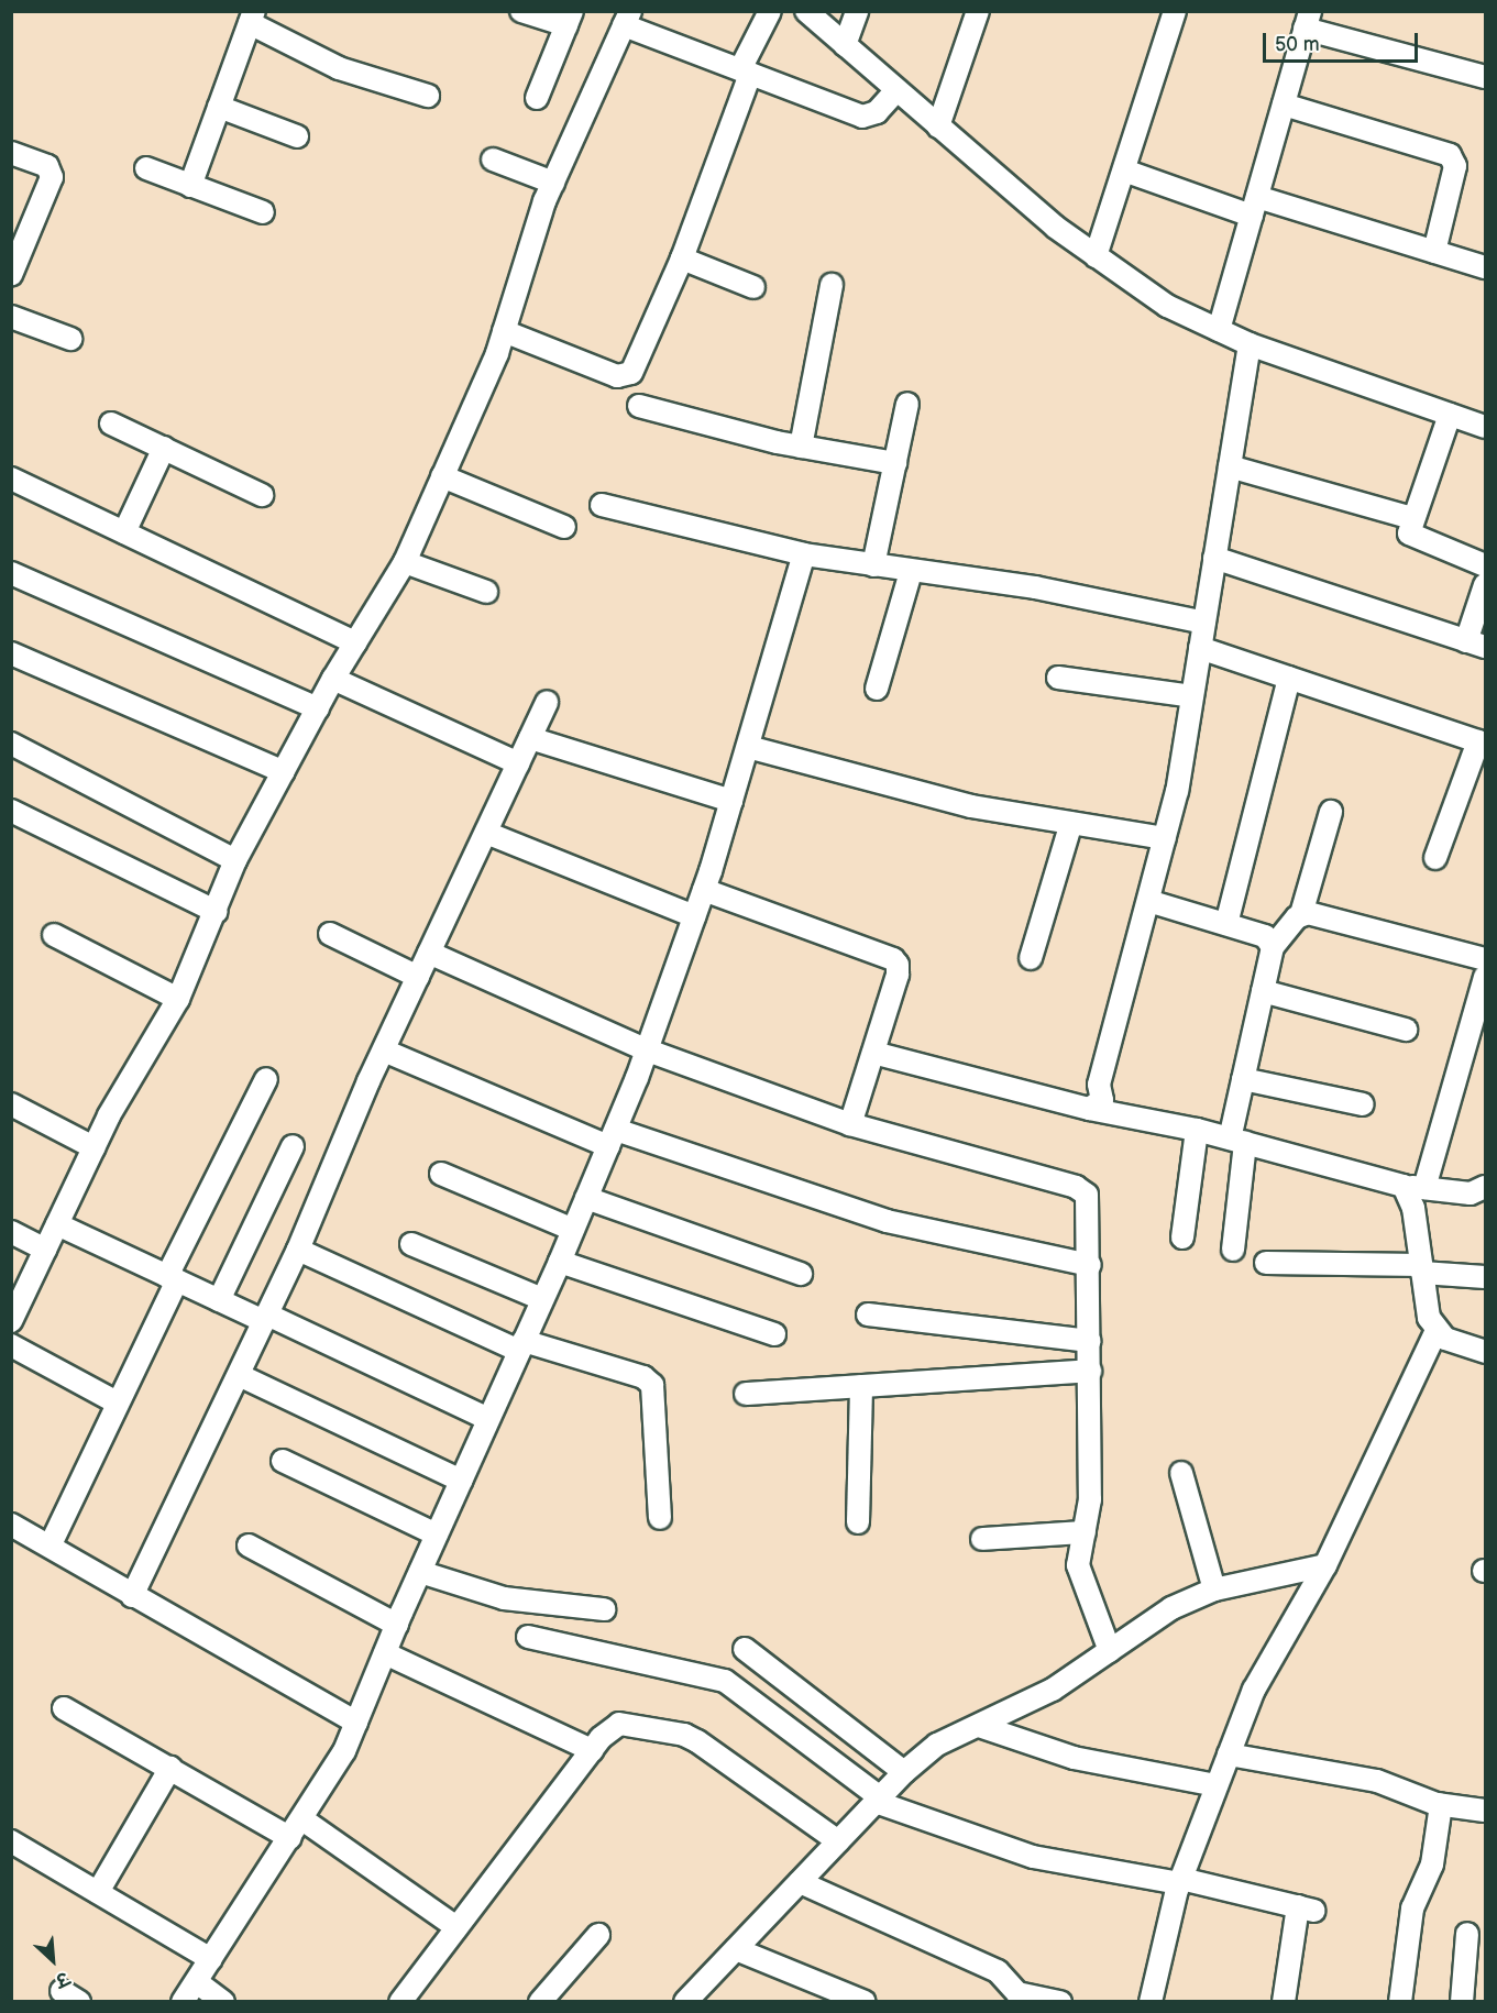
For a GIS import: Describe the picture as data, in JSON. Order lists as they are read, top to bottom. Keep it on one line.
{"scale_bar":"50 m","north":"bottom right"}
